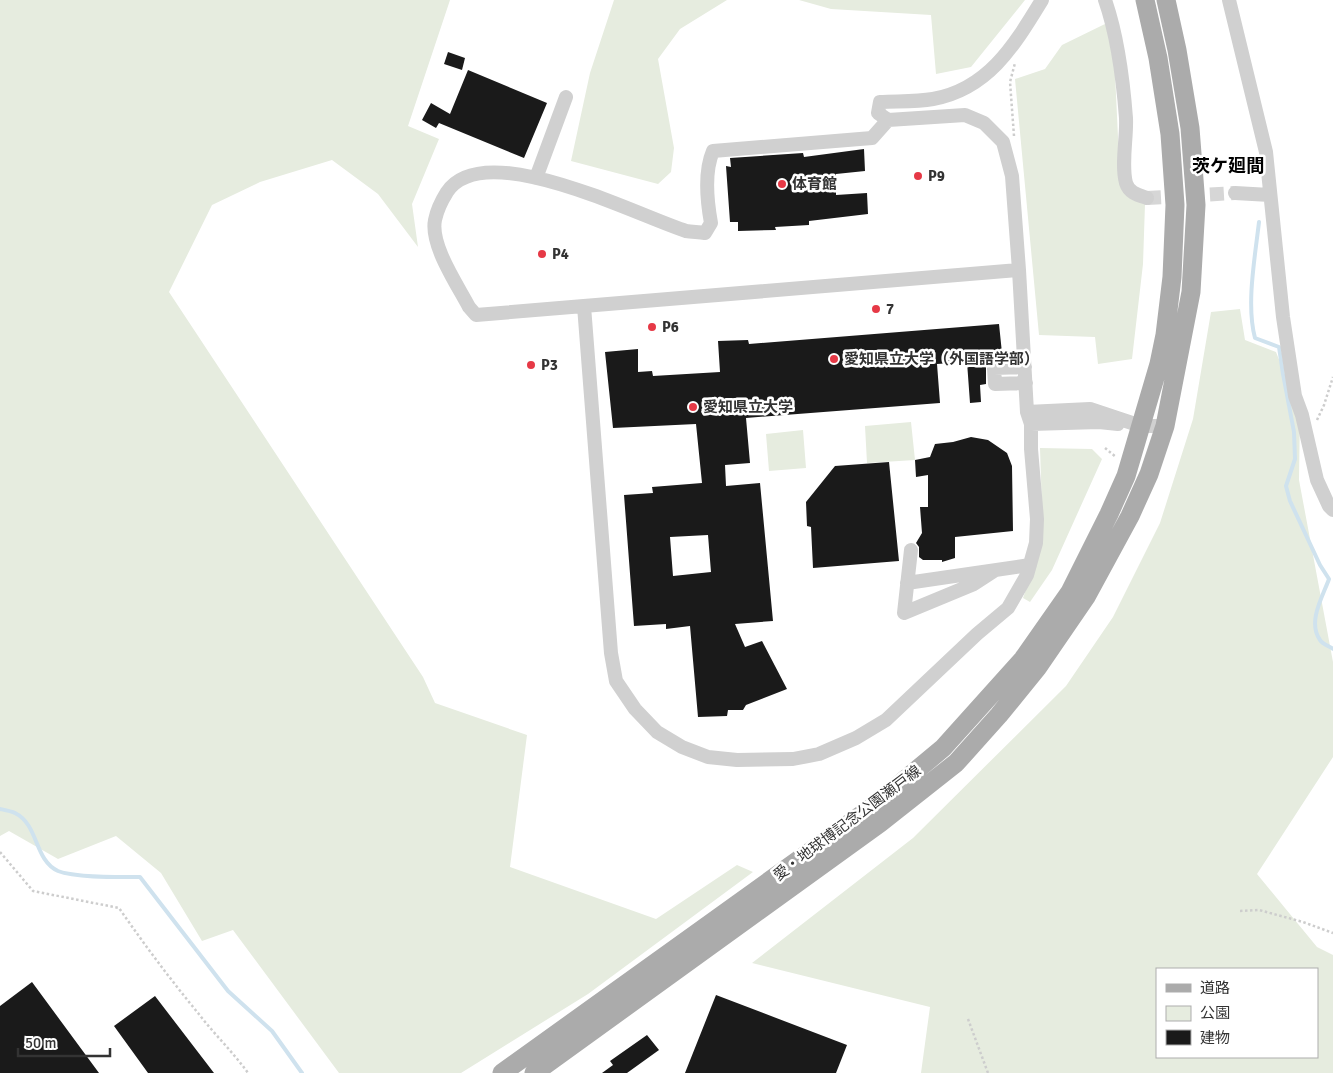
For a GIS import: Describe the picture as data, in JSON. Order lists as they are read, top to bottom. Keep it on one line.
{"streets":{"main road":["愛・地球博記念公園瀬戸線"]},"districts":["茨ケ廻間"],"places":["P9","体育館","P4","7","P6","愛知県立大学（外国語学部）","P3","愛知県立大学"],"legend":["道路","公園","建物"],"scale_bar":"50 m"}
